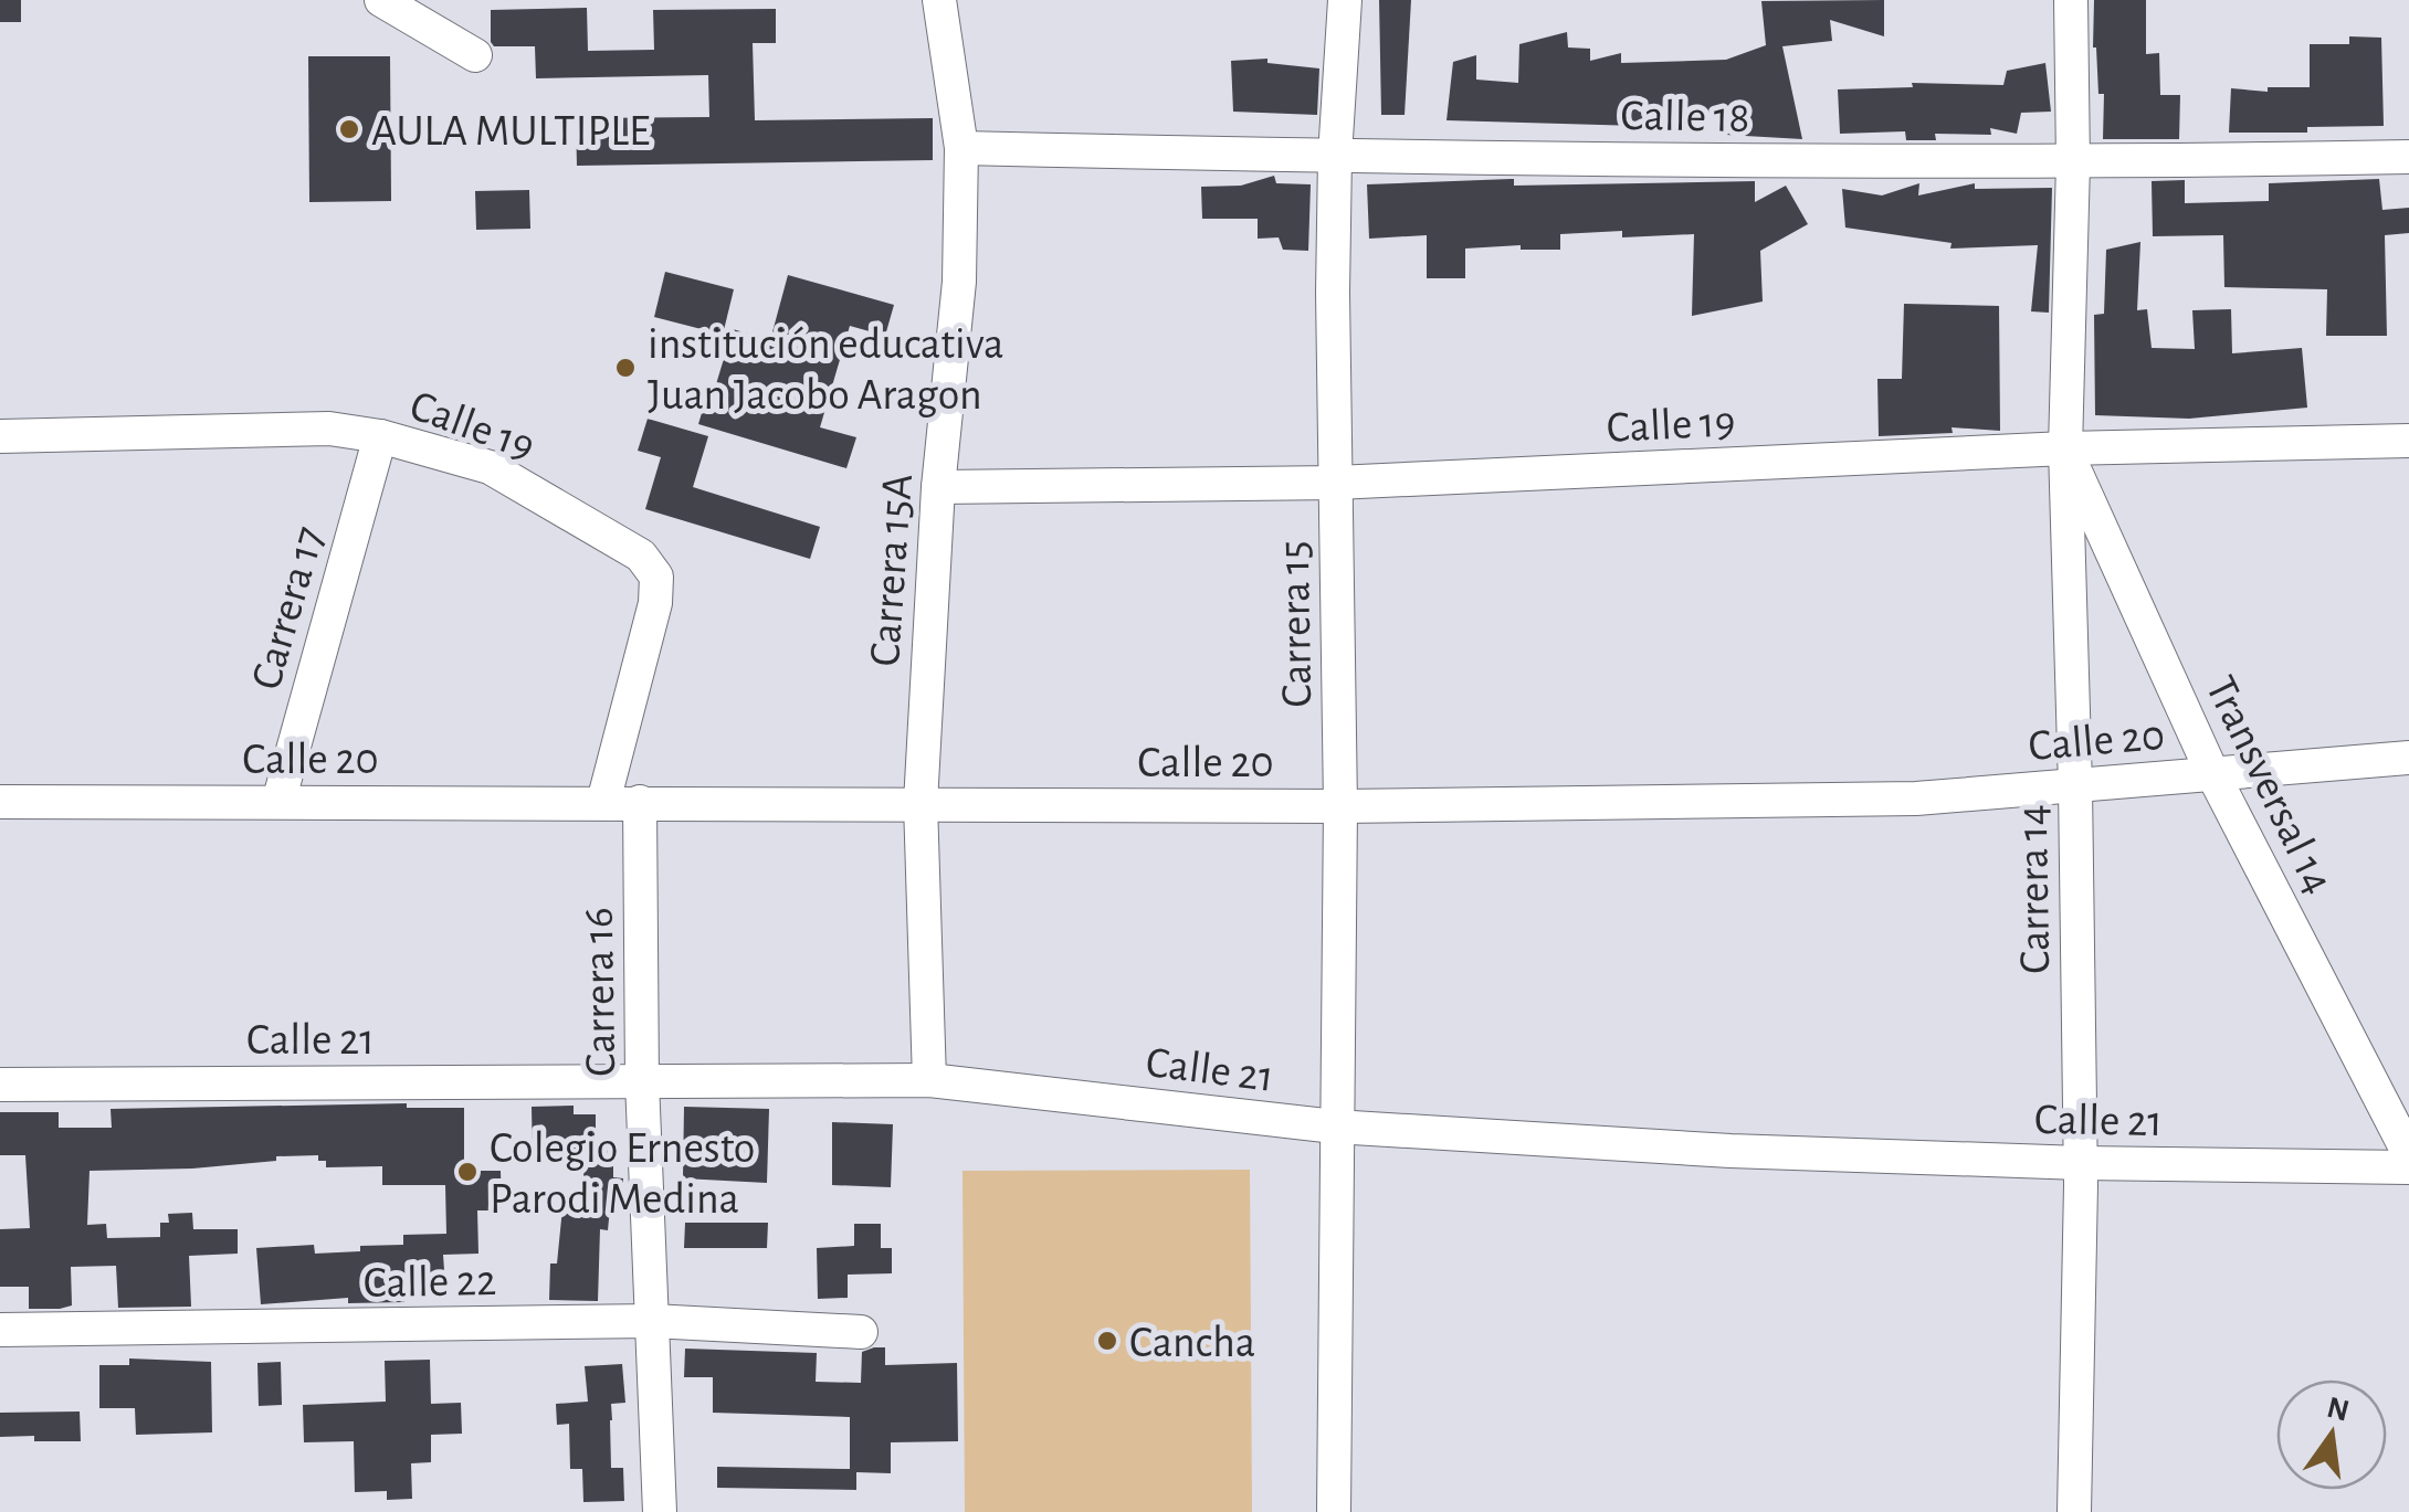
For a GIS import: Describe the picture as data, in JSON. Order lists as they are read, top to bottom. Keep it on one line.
{"streets":{"street":["Calle 18","Calle 19","Carrera 15A","Carrera 17","Carrera 15","Calle 20","Transversal 14","Carrera 14","Carrera 16","Calle 21","Calle 22"]},"crossings":[["Calle 18","Carrera 15A"],["Calle 18","Carrera 15"],["Calle 18","Carrera 14"],["Calle 19","Carrera 15A"],["Calle 19","Carrera 17"],["Calle 19","Carrera 15"],["Calle 19","Calle 20"],["Calle 19","Transversal 14"],["Calle 19","Carrera 14"],["Carrera 15A","Calle 20"],["Carrera 15A","Calle 21"],["Carrera 17","Calle 20"],["Carrera 15","Calle 20"],["Carrera 15","Calle 21"],["Calle 20","Transversal 14"],["Calle 20","Carrera 14"],["Calle 20","Carrera 16"],["Transversal 14","Carrera 14"],["Carrera 14","Calle 21"],["Carrera 16","Calle 21"],["Carrera 16","Calle 22"]],"places":["AULA MULTIPLE","institución educativa Juan Jacobo Aragon","Colegio Ernesto Parodi Medina","Cancha"],"north":"top"}
